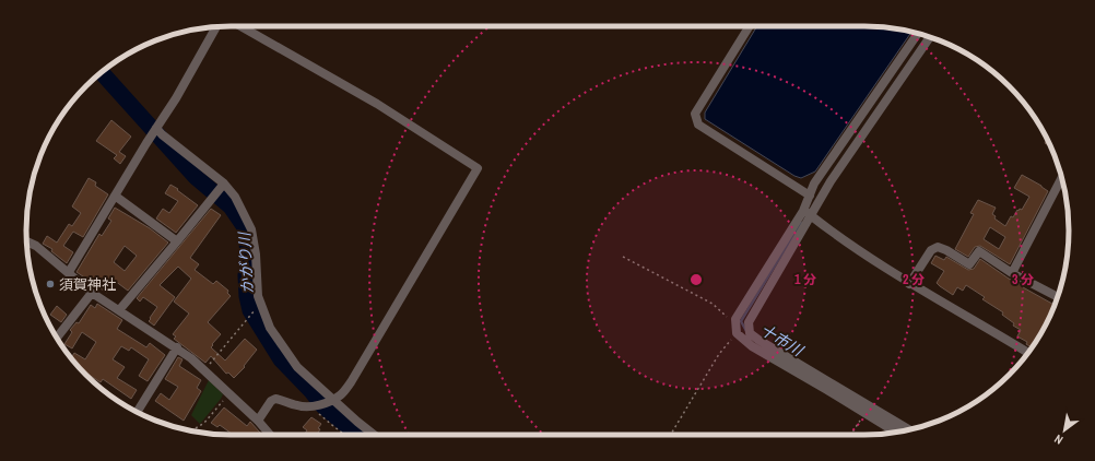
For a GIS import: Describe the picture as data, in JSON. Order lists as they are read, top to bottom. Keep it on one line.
{"water":["かがり川","十市川"],"places":["須賀神社"],"north":"bottom left","rings":["1 分","2 分","3 分"]}
